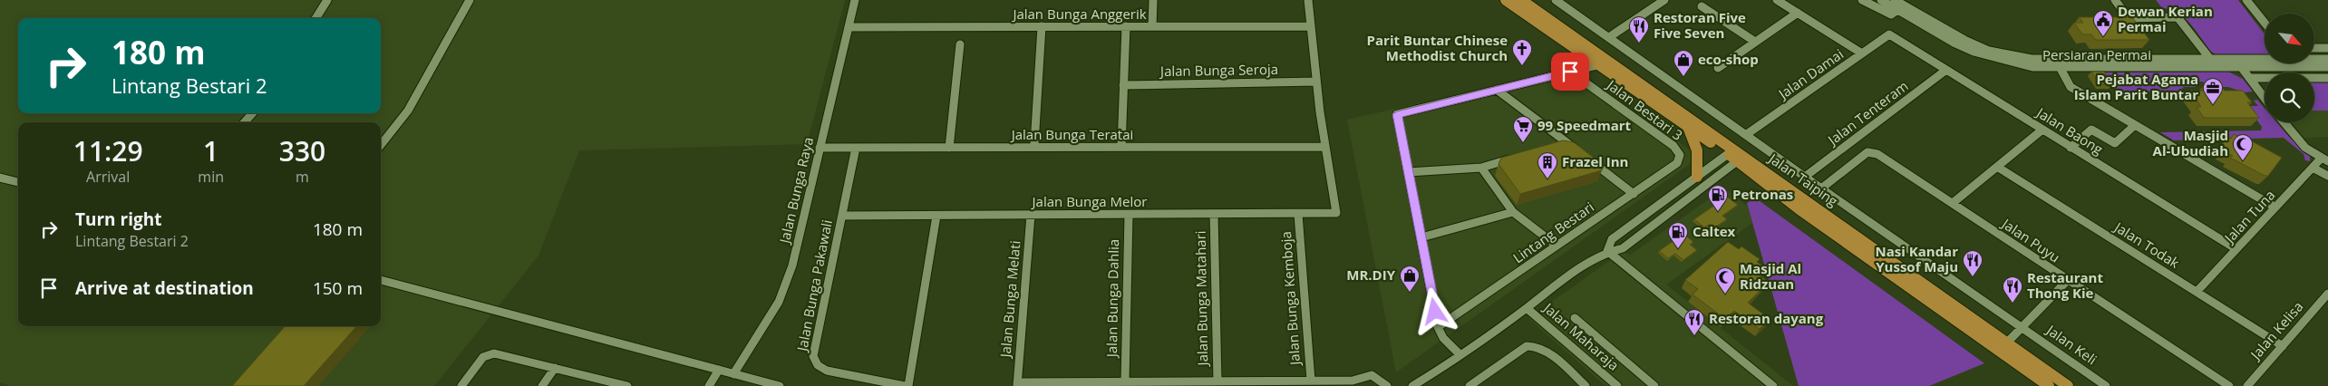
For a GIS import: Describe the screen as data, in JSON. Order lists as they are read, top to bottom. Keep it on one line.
{"streets":{"main road":["Jalan Taiping"],"street":["Jalan Bunga Anggerik","Persiaran Permai","Jalan Bunga Seroja","Jalan Damai","Jalan Bestari 3","Jalan Tenteram","Jalan Baong","Jalan Bunga Teratai","Jalan Bunga Raya","Jalan Bunga Melor","Jalan Tuna","Lintang Bestari","Jalan Puyu","Jalan Todak","Jalan Bunga Pakawali","Jalan Bunga Dahlia","Jalan Bunga Matahari","Jalan Bunga Kemboja","Jalan Bunga Melati","Jalan Kelisa","Jalan Maharaja","Jalan Keli"]},"crossings":[["Jalan Bunga Anggerik","Jalan Bunga Raya"],["Jalan Damai","Jalan Baong"],["Jalan Damai","Jalan Keli"],["Jalan Bestari 3","Lintang Bestari"],["Jalan Tenteram","Jalan Baong"],["Jalan Tenteram","Jalan Keli"],["Jalan Baong","Jalan Tuna"],["Jalan Bunga Teratai","Jalan Bunga Raya"],["Jalan Bunga Teratai","Jalan Bunga Melor"],["Jalan Bunga Teratai","Jalan Bunga Pakawali"],["Jalan Bunga Melor","Jalan Bunga Pakawali"],["Jalan Bunga Melor","Jalan Bunga Dahlia"],["Jalan Bunga Melor","Jalan Bunga Matahari"],["Jalan Bunga Melor","Jalan Bunga Kemboja"],["Jalan Bunga Melor","Jalan Bunga Melati"],["Jalan Tuna","Jalan Todak"],["Jalan Puyu","Jalan Keli"],["Jalan Todak","Jalan Kelisa"]],"places":{"public building":["Dewan Kerian Permai"],"restaurant":["Restoran Five Five Seven","Nasi Kandar Yussof Maju","Restaurant Thong Kie","Restoran dayang"],"church":["Parit Buntar Chinese Methodist Church"],"shop":["eco-shop","MR.DIY"],"office":["Pejabat Agama Islam Parit Buntar"],"supermarket":["99 Speedmart"],"mosque":["Masjid Al-Ubudiah","Masjid Al Ridzuan"],"building":["Frazel Inn"],"fuel station":["Petronas","Caltex"]},"north":"bottom right","page":{"turn":["180 m","Lintang Bestari 2"],"eta":["11:29","Arrival","1","min","330","m"],"list":[{"name":"Turn right","note":"Lintang Bestari 2","value":"180 m"},{"name":"Arrive at destination","value":"150 m"}]}}
